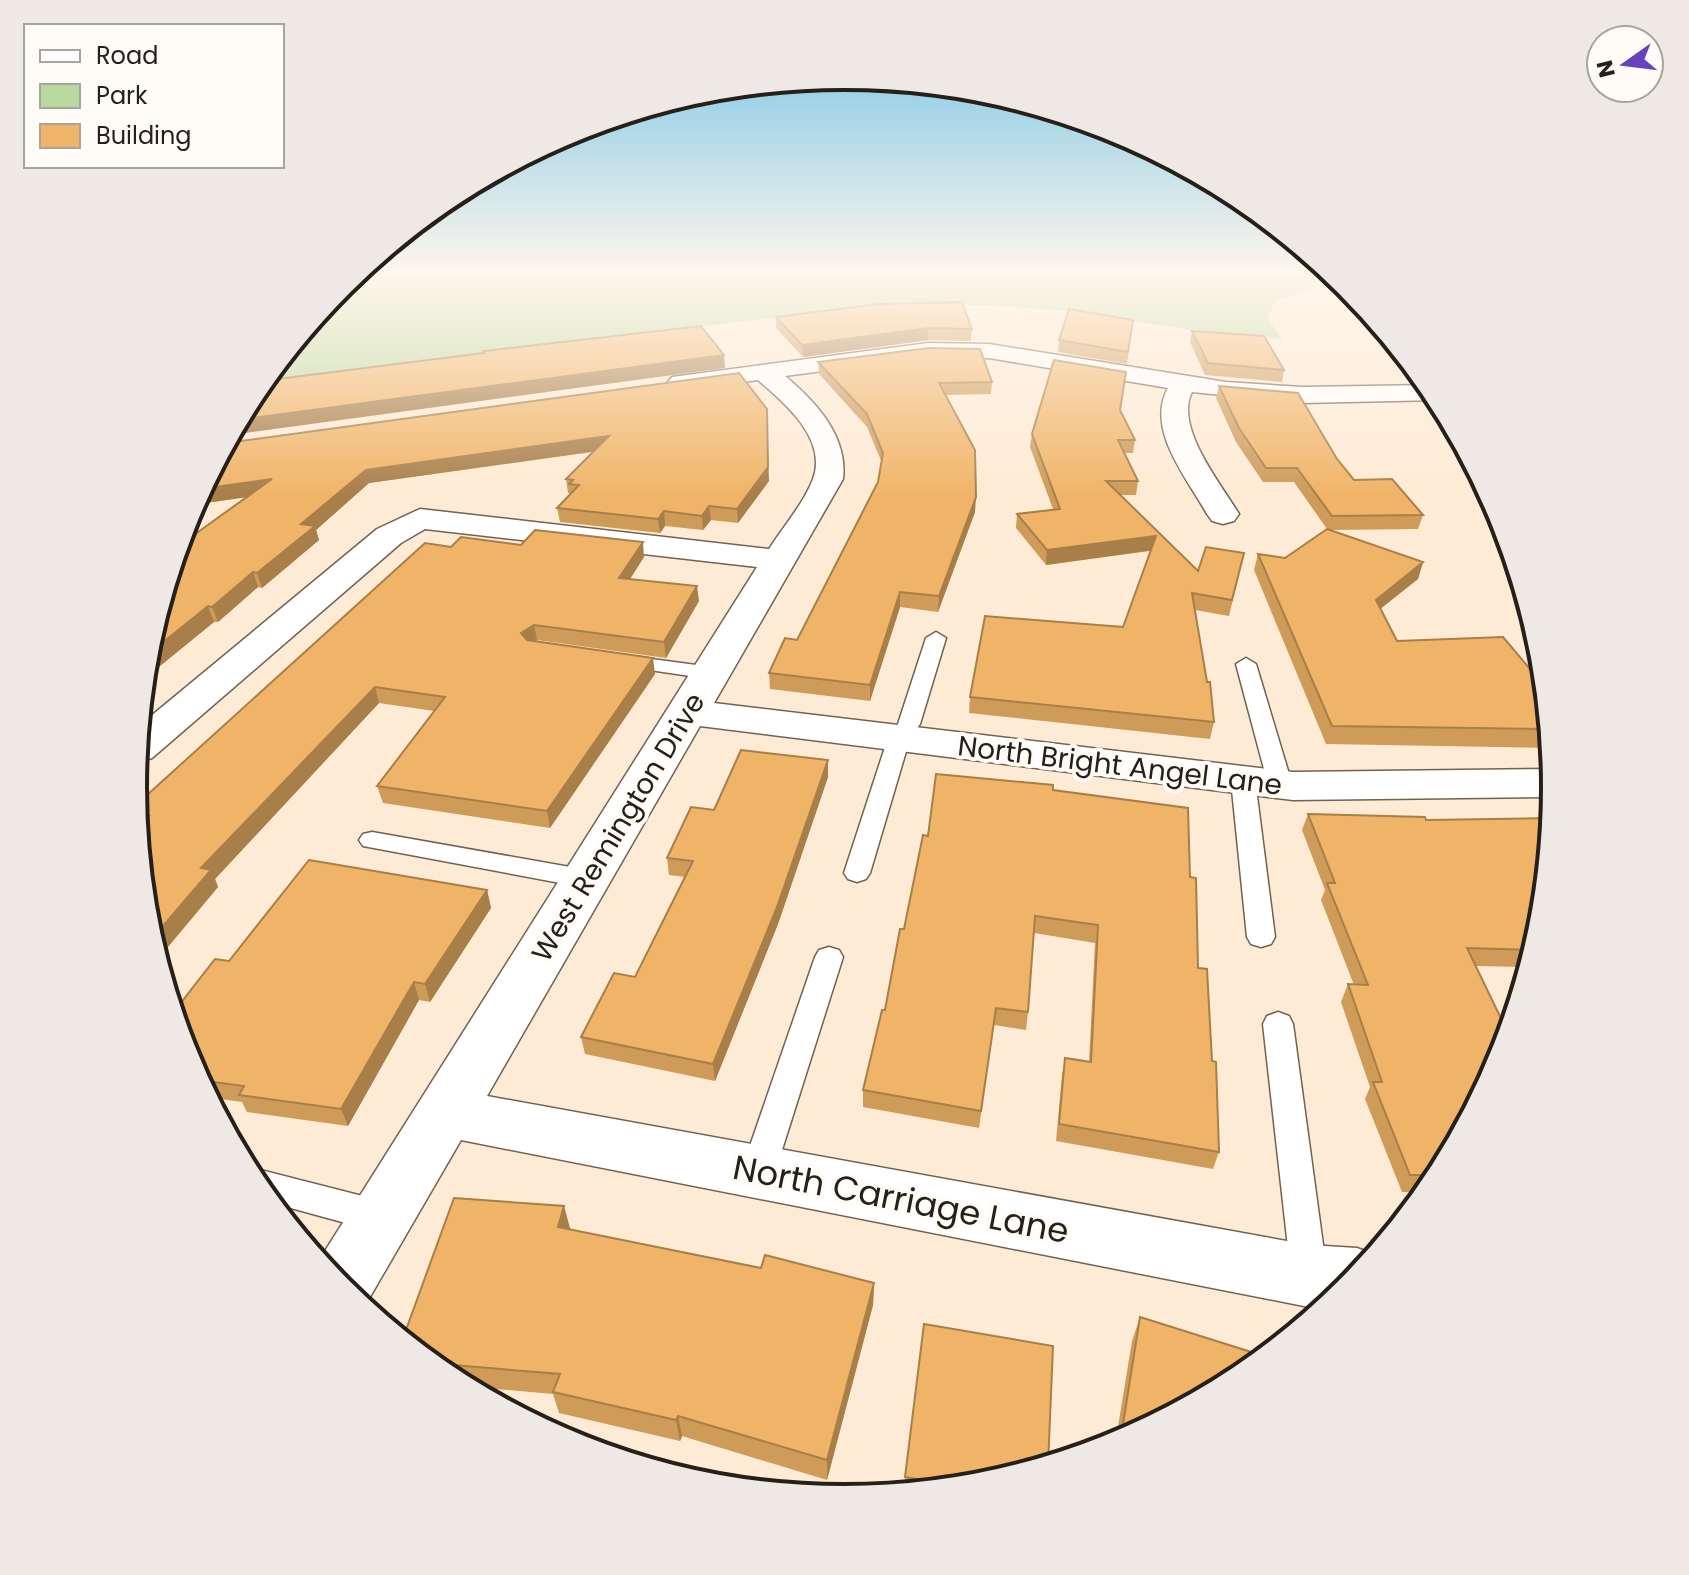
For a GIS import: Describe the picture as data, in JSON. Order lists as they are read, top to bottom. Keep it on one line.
{"streets":{"street":["North Bright Angel Lane","West Remington Drive","North Carriage Lane"]},"crossings":[["North Bright Angel Lane","West Remington Drive"],["West Remington Drive","North Carriage Lane"]],"legend":["Road","Park","Building"],"north":"left"}
